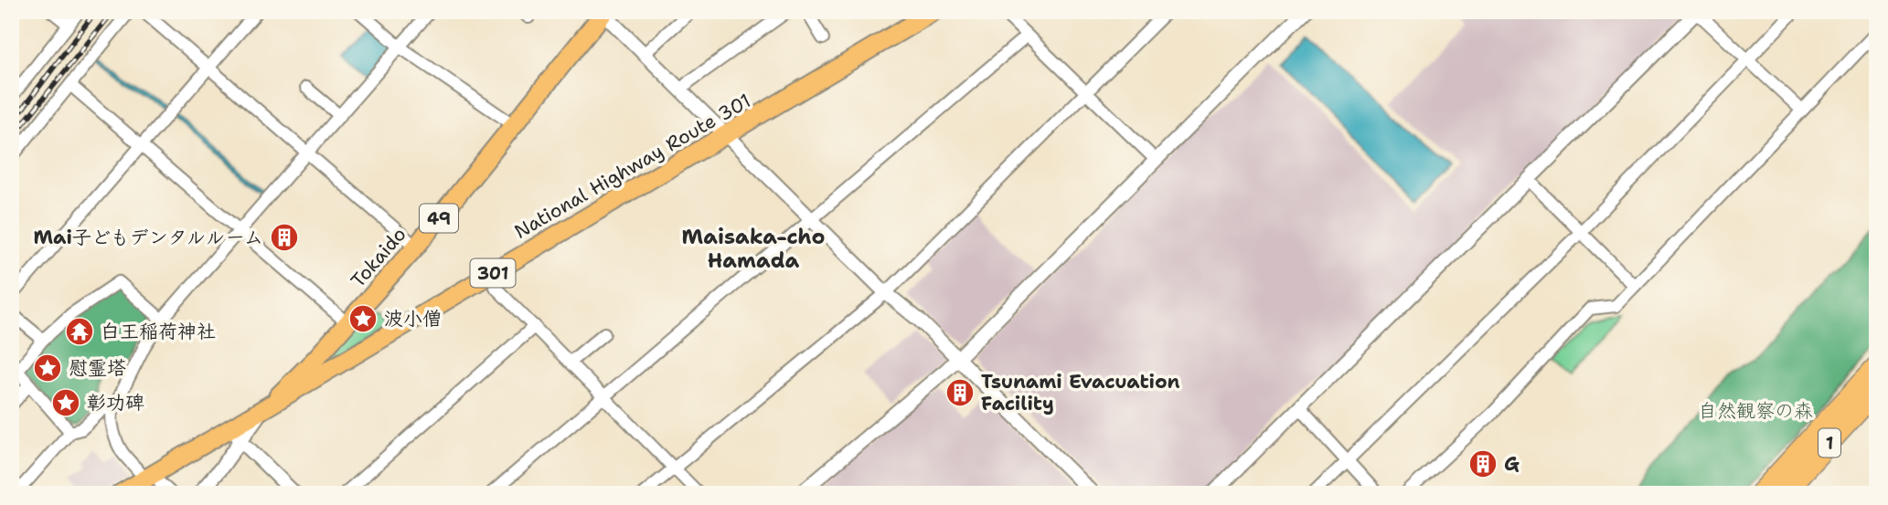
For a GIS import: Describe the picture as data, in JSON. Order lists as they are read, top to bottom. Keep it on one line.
{"streets":{"highway":["1"],"main road":["National Highway Route 301","49","Tokaido","301"]},"crossings":[["National Highway Route 301","Tokaido"]],"districts":["Maisaka-cho Hamada"],"parks":["自然観察の森"],"places":{"building":["Mai子どもデンタルルーム","Tsunami Evacuation Facility","G"],"place":["波小僧","慰霊塔","彰功碑"],"temple":["白王稲荷神社"]}}
